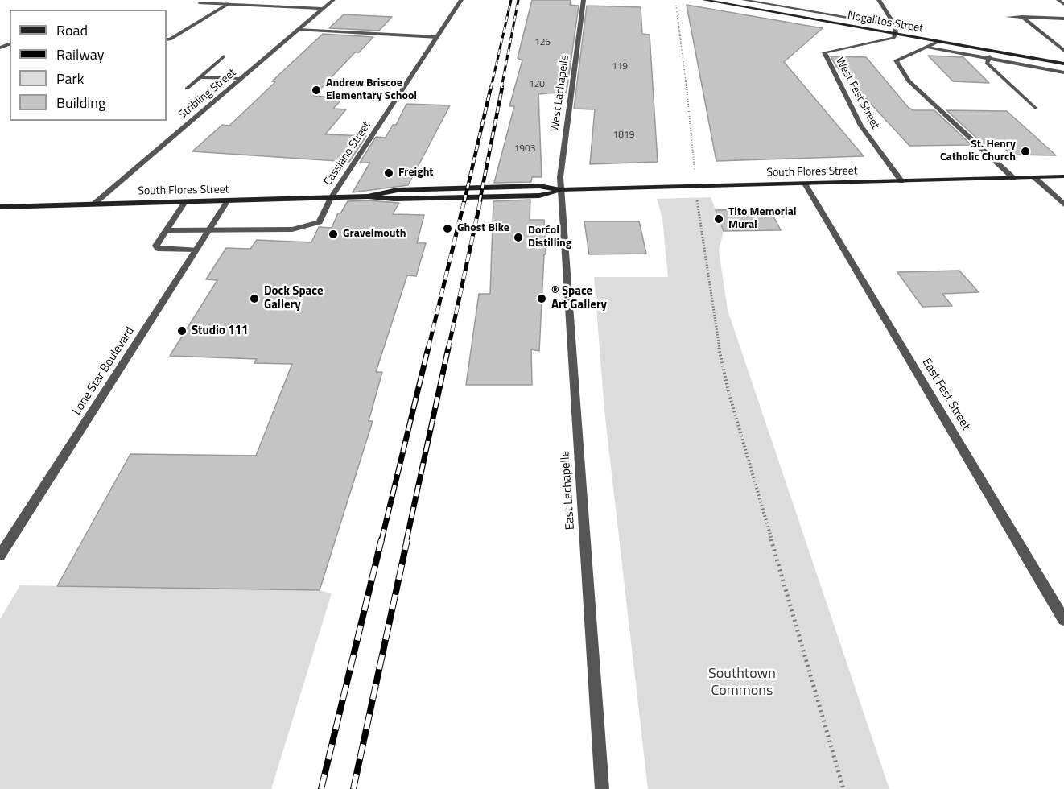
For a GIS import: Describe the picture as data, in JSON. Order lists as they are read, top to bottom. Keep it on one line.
{"streets":{"main road":["Nogalitos Street","South Flores Street"],"street":["West Lachapelle","West Fest Street","Stribling Street","Cassiano Street","Lone Star Boulevard","East Fest Street","East Lachapelle"]},"crossings":[["Nogalitos Street","West Fest Street"],["West Lachapelle","South Flores Street"],["West Lachapelle","East Lachapelle"],["West Fest Street","South Flores Street"],["Stribling Street","South Flores Street"],["Cassiano Street","South Flores Street"],["Cassiano Street","Lone Star Boulevard"],["South Flores Street","Lone Star Boulevard"],["South Flores Street","East Fest Street"],["South Flores Street","East Lachapelle"]],"parks":["Southtown Commons"],"places":["Andrew Briscoe Elementary School","St. Henry Catholic Church","Freight","Tito Memorial Mural","Ghost Bike","Gravelmouth","Dorćol Distilling","Dock Space Gallery","® Space Art Gallery","Studio 111"],"house_numbers":["126","119","120","1819","1903"],"legend":["Road","Railway","Park","Building"]}
